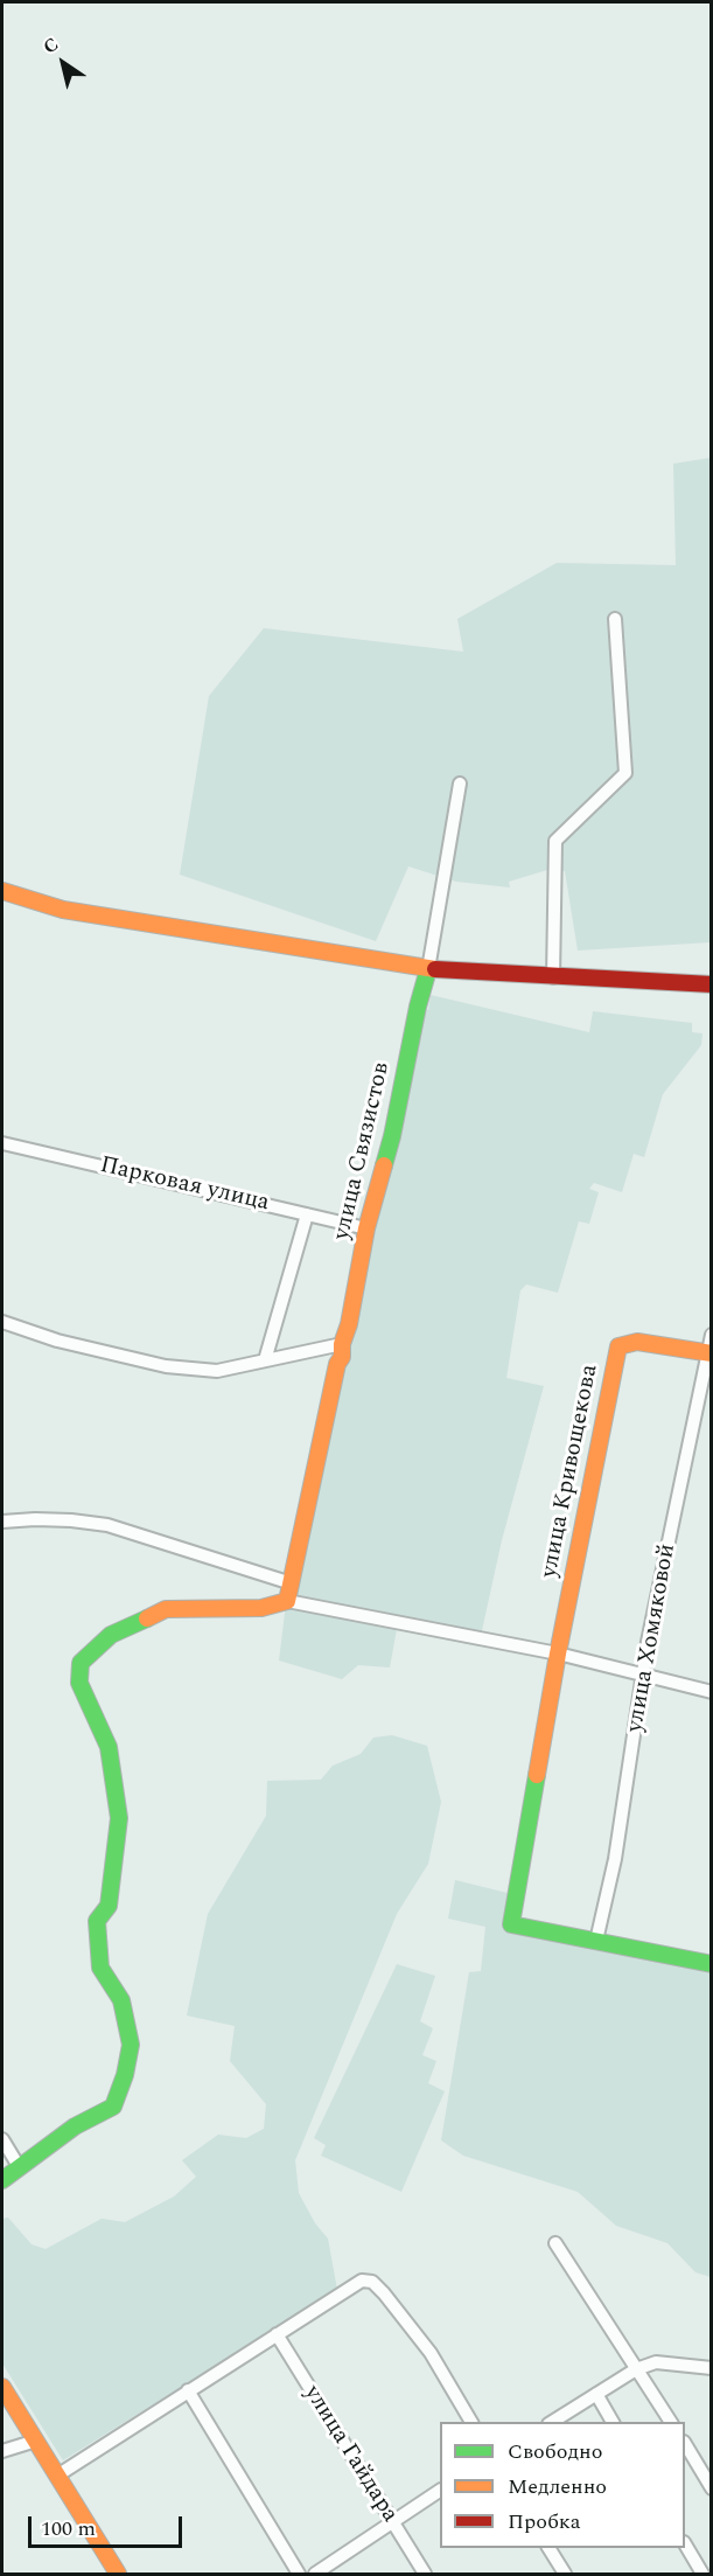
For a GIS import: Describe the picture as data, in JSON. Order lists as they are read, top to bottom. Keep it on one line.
{"streets":{"street":["улица Связистов","Парковая улица","улица Кривощекова","улица Хомяковой","улица Гайдара"]},"crossings":[["улица Связистов","Парковая улица"],["улица Кривощекова","улица Хомяковой"]],"legend":["Свободно","Медленно","Пробка"],"scale_bar":"100 m","north":"top left"}
